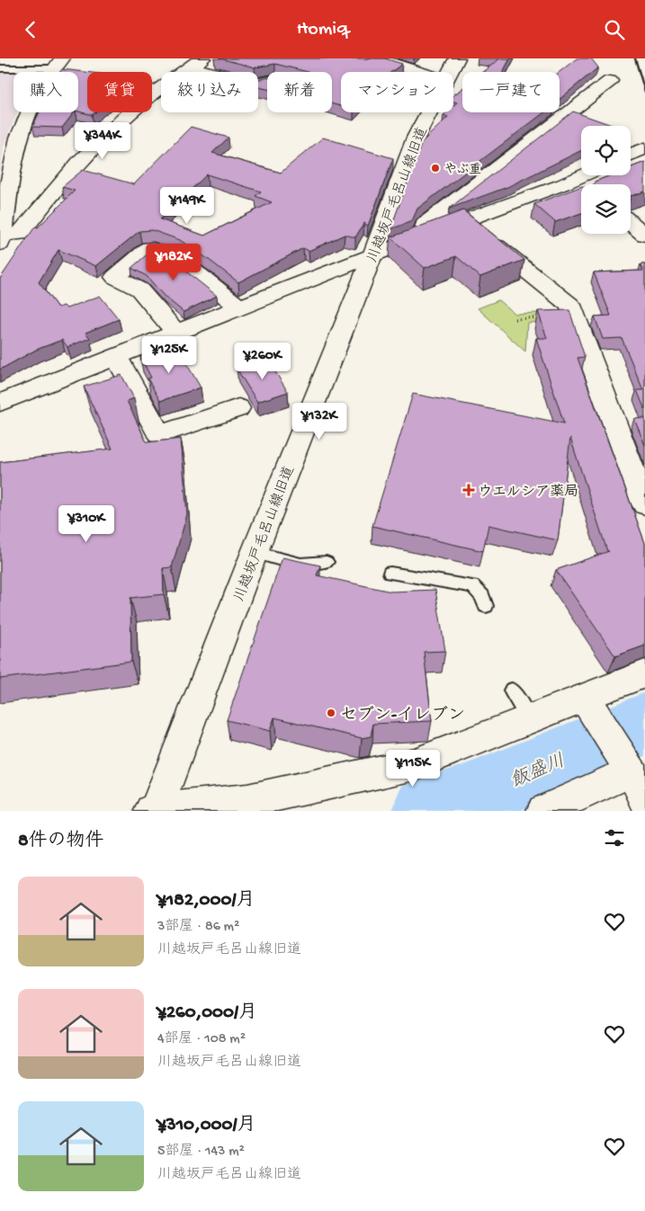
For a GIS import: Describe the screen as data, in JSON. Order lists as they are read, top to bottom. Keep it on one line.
{"streets":{"street":["川越坂戸毛呂山線旧道"]},"water":["飯盛川"],"places":{"other":["やぶ重","セブン-イレブン"],"health":["ウエルシア薬局"]},"page":{"header":"Homiq","chip":["購入","賃貸","絞り込み","新着","マンション","一戸建て"],"price":["¥344K","¥149K","¥182K","¥125K","¥260K","¥132K","¥310K","¥115K"],"heading":"8件の物件","list":[{"name":"¥182,000/月","note":"3部屋 · 86 m² · 川越坂戸毛呂山線旧道"},{"name":"¥260,000/月","note":"4部屋 · 108 m² · 川越坂戸毛呂山線旧道"},{"name":"¥310,000/月","note":"5部屋 · 143 m² · 川越坂戸毛呂山線旧道"}]}}
